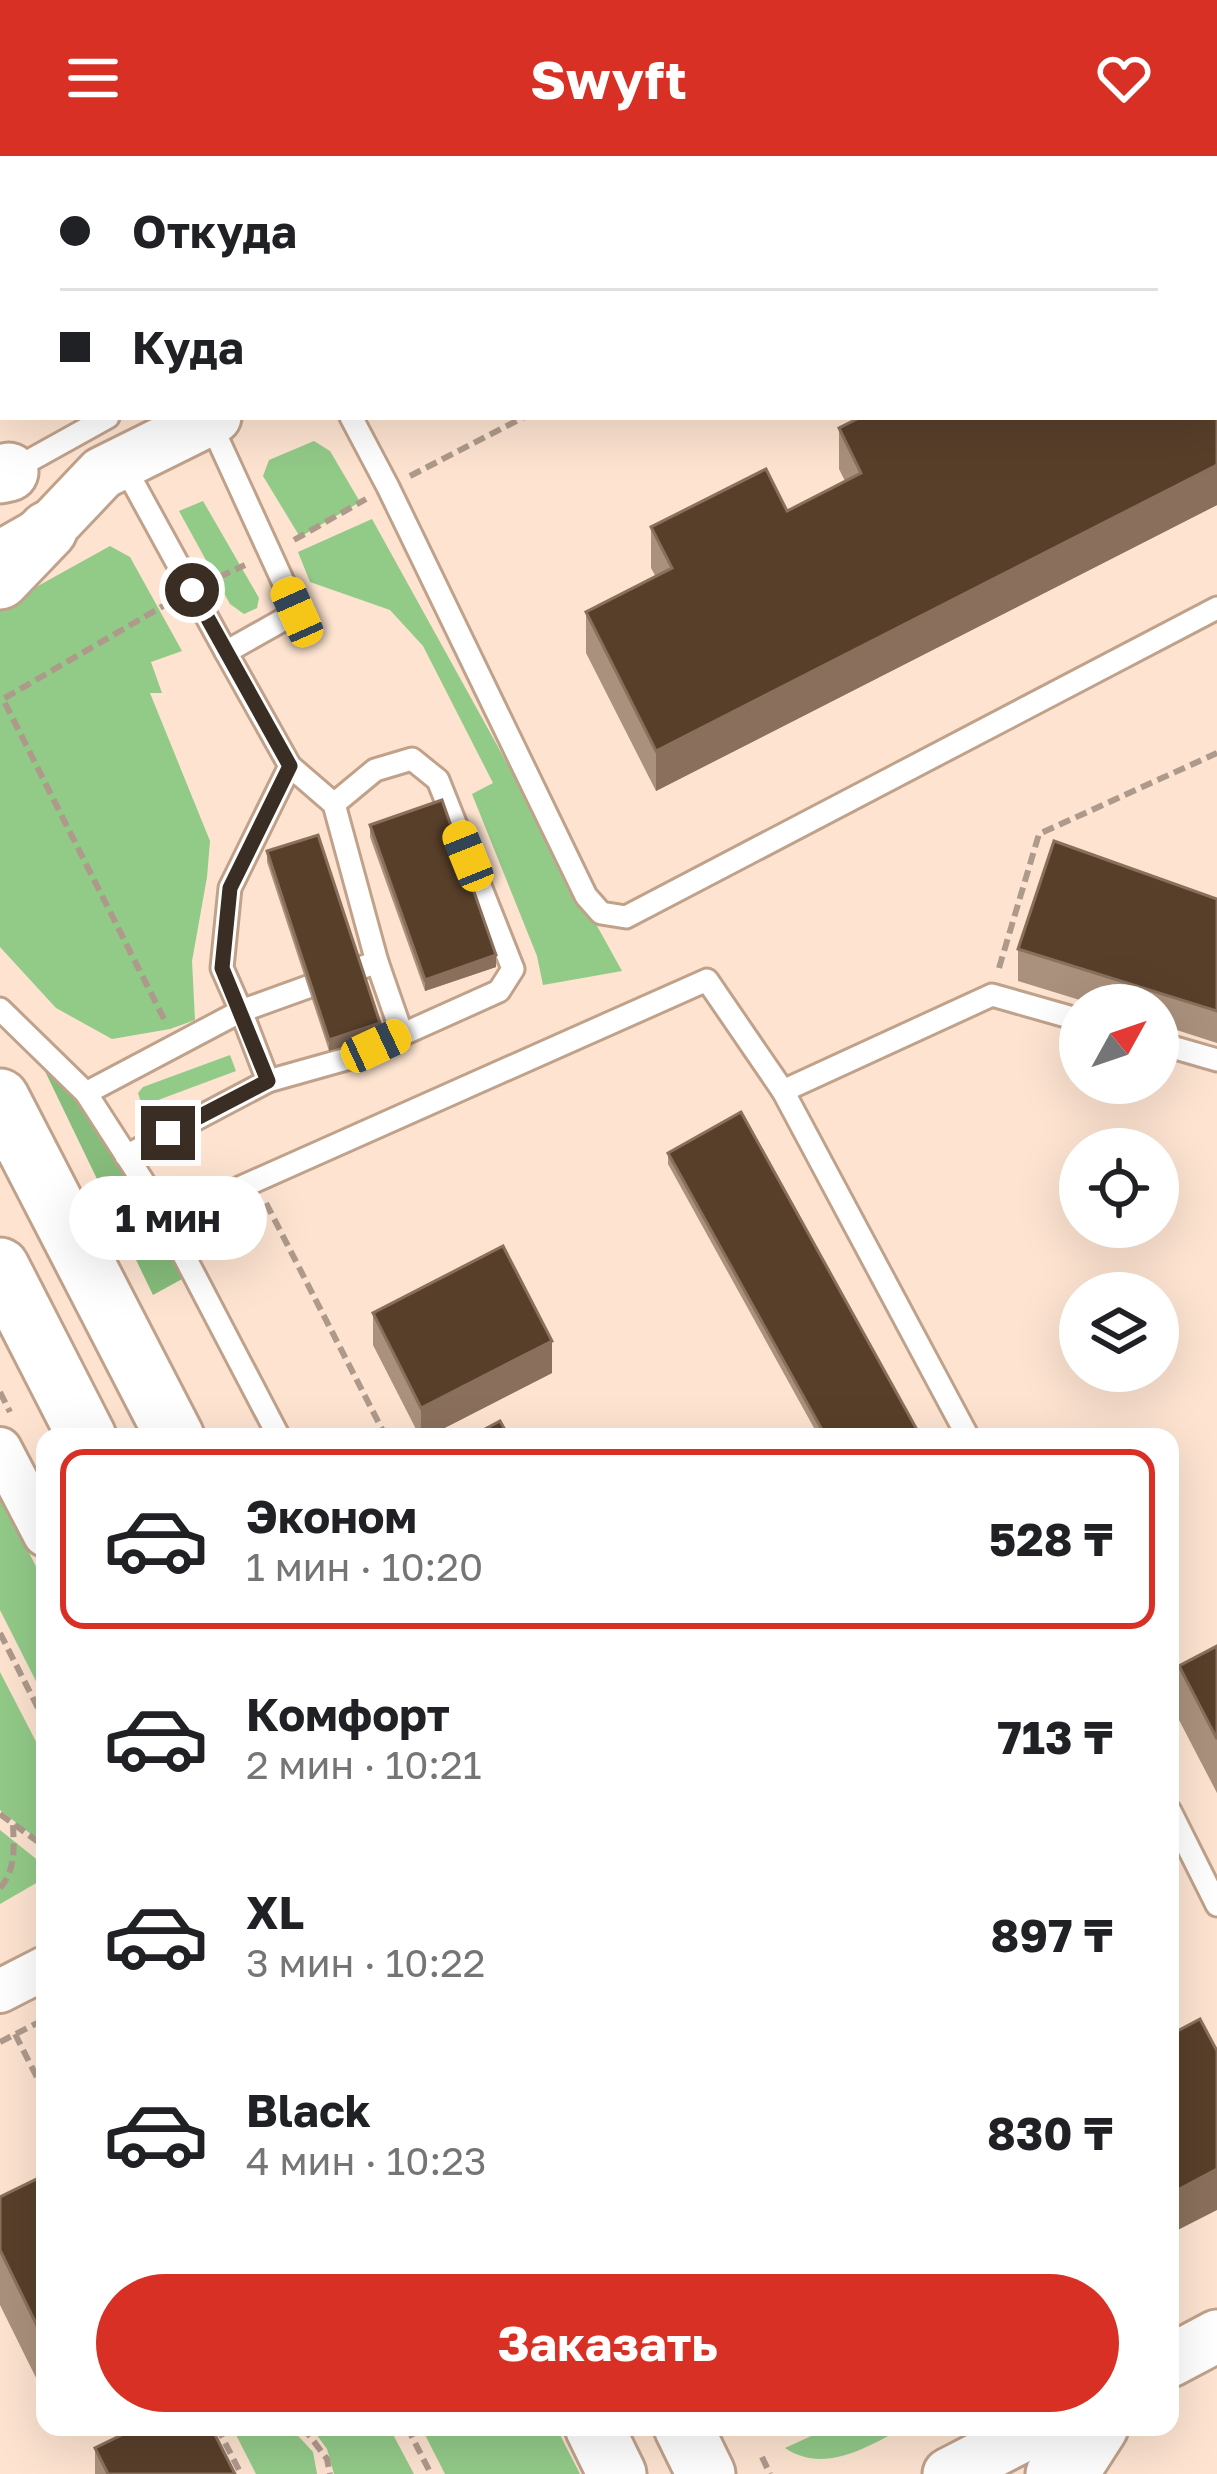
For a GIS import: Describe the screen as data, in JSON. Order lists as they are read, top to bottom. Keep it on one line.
{"north":"top right","page":{"header":"Swyft","banner":["Откуда","Куда"],"bubble":"1 мин","list":[{"name":"Эконом","note":"1 мин · 10:20","value":"528 ₸"},{"name":"Комфорт","note":"2 мин · 10:21","value":"713 ₸"},{"name":"XL","note":"3 мин · 10:22","value":"897 ₸"},{"name":"Black","note":"4 мин · 10:23","value":"830 ₸"}],"buttons":"Заказать"}}
